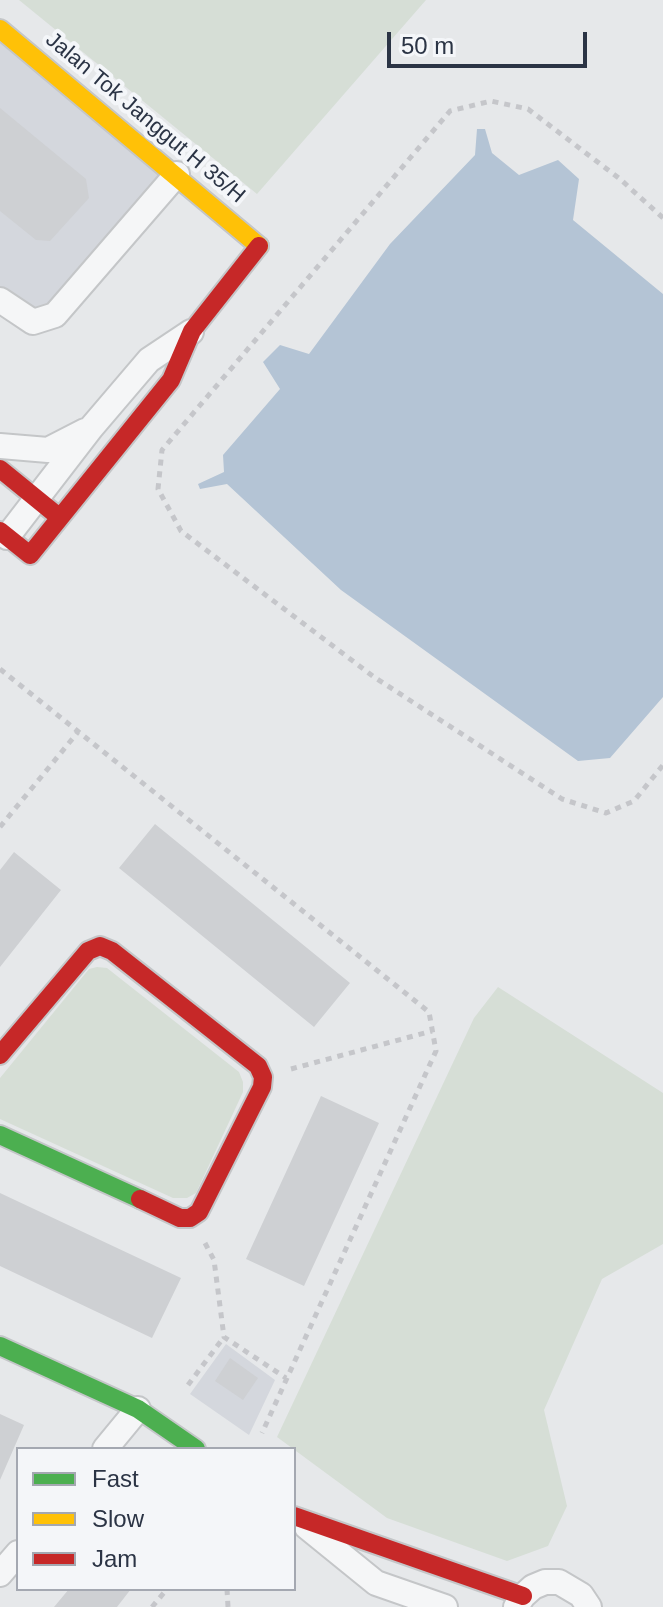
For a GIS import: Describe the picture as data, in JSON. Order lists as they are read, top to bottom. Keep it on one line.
{"streets":{"street":["Jalan Tok Janggut H 35/H"]},"legend":["Fast","Slow","Jam"],"scale_bar":"50 m"}
